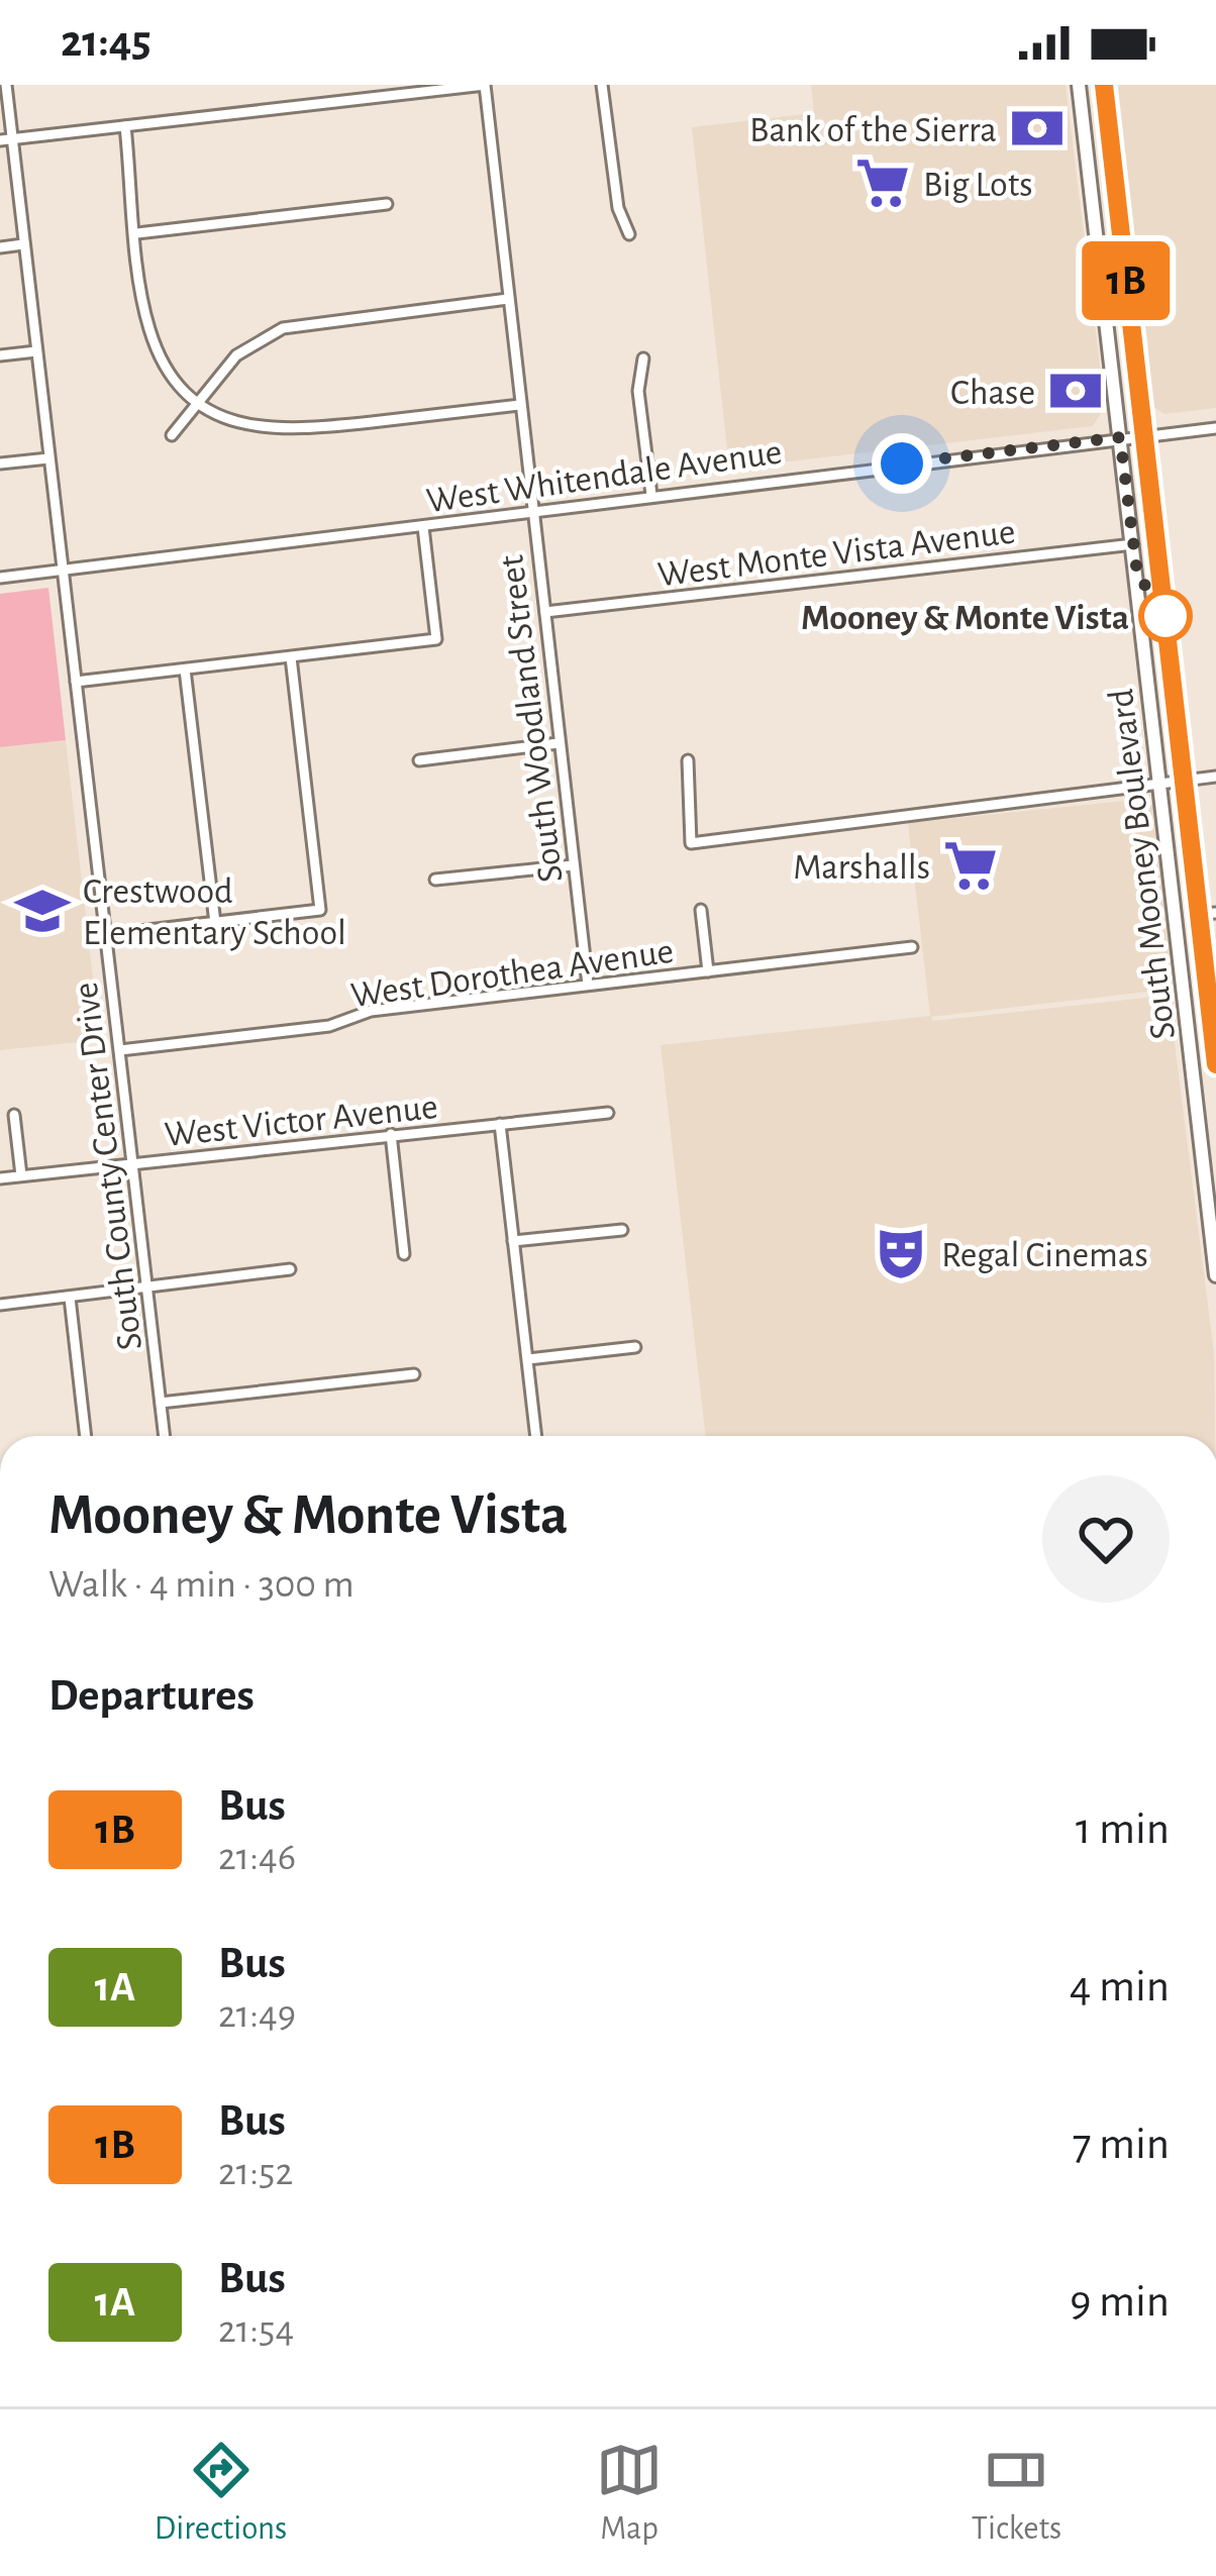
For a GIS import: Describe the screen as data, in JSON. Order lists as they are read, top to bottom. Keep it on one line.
{"streets":{"main road":["South Mooney Boulevard"],"street":["West Whitendale Avenue","West Monte Vista Avenue","South Woodland Street","West Dorothea Avenue","West Victor Avenue","South County Center Drive"]},"crossings":[["West Whitendale Avenue","South Woodland Street"],["West Whitendale Avenue","South Mooney Boulevard"],["West Whitendale Avenue","South County Center Drive"],["West Monte Vista Avenue","South Woodland Street"],["West Monte Vista Avenue","South Mooney Boulevard"],["South Woodland Street","West Dorothea Avenue"],["West Dorothea Avenue","South County Center Drive"],["West Victor Avenue","South County Center Drive"]],"places":{"bank":["Bank of the Sierra","Chase"],"supermarket":["Big Lots","Marshalls"],"other":["Mooney & Monte Vista"],"school or university":["Crestwood Elementary School"],"theatre":["Regal Cinemas"]},"lines":["bus line 1B"],"page":{"status":"21:45","on_map":"1B","heading":[["Mooney & Monte Vista","Walk · 4 min · 300 m"],"Departures"],"list":[{"mark":"1B","name":"Bus","note":"21:46","value":"1 min"},{"mark":"1A","name":"Bus","note":"21:49","value":"4 min"},{"mark":"1B","name":"Bus","note":"21:52","value":"7 min"},{"mark":"1A","name":"Bus","note":"21:54","value":"9 min"}],"tabs":["Directions","Map","Tickets"]}}
